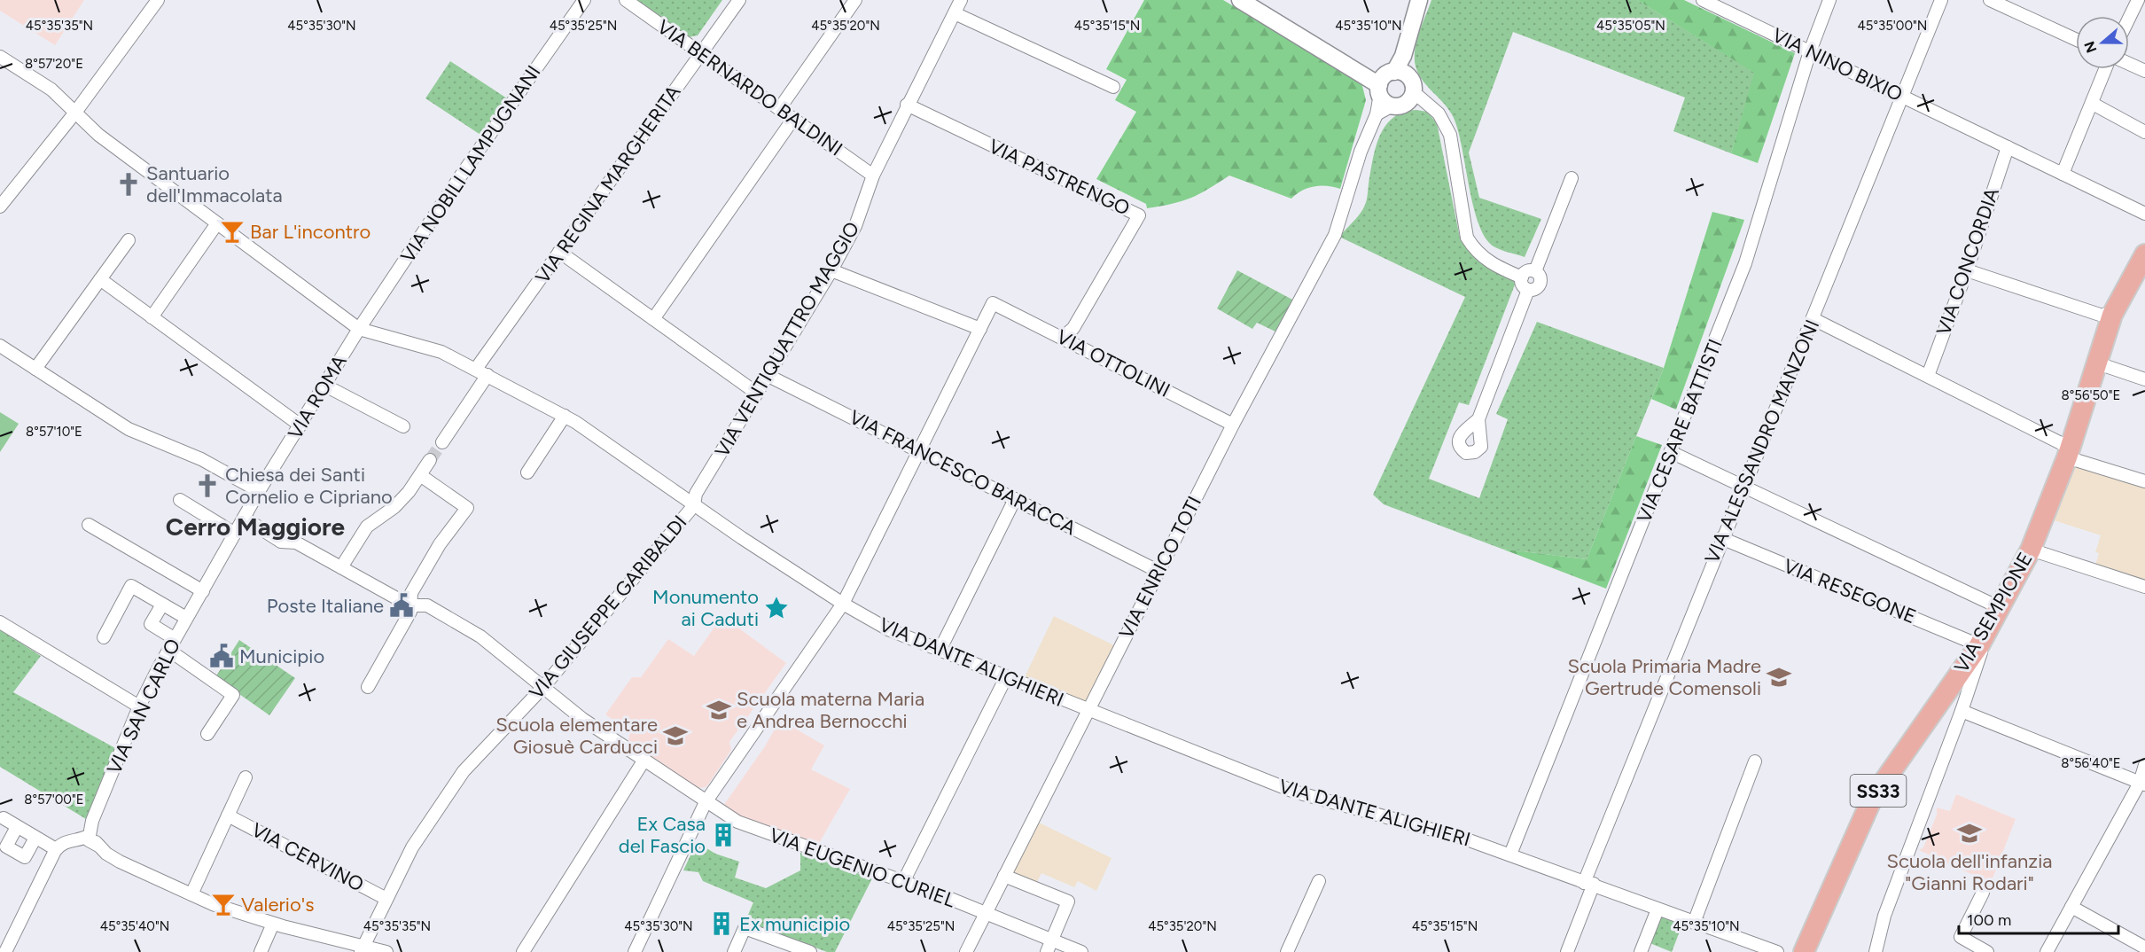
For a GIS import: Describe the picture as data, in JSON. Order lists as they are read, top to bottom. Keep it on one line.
{"streets":{"main road":["VIA SEMPIONE","SS33"],"street":["VIA NINO BIXIO","VIA BERNARDO BALDINI","VIA NOBILI LAMPUGNANI","VIA PASTRENGO","VIA REGINA MARGHERITA","VIA CONCORDIA","VIA VENTIQUATTRO MAGGIO","VIA OTTOLINI","VIA ROMA","VIA CESARE BATTISTI","VIA ALESSANDRO MANZONI","VIA FRANCESCO BARACCA","VIA ENRICO TOTI","VIA RESEGONE","VIA GIUSEPPE GARIBALDI","VIA DANTE ALIGHIERI","VIA SAN CARLO","VIA CERVINO","VIA EUGENIO CURIEL"]},"crossings":[["VIA NINO BIXIO","VIA CONCORDIA"],["VIA NINO BIXIO","VIA CESARE BATTISTI"],["VIA NINO BIXIO","VIA ALESSANDRO MANZONI"],["VIA BERNARDO BALDINI","VIA REGINA MARGHERITA"],["VIA BERNARDO BALDINI","VIA VENTIQUATTRO MAGGIO"],["VIA NOBILI LAMPUGNANI","VIA ROMA"],["VIA NOBILI LAMPUGNANI","VIA DANTE ALIGHIERI"],["VIA PASTRENGO","VIA VENTIQUATTRO MAGGIO"],["VIA PASTRENGO","VIA OTTOLINI"],["VIA REGINA MARGHERITA","VIA DANTE ALIGHIERI"],["VIA VENTIQUATTRO MAGGIO","VIA FRANCESCO BARACCA"],["VIA VENTIQUATTRO MAGGIO","VIA GIUSEPPE GARIBALDI"],["VIA VENTIQUATTRO MAGGIO","VIA DANTE ALIGHIERI"],["VIA OTTOLINI","VIA ENRICO TOTI"],["VIA ROMA","VIA DANTE ALIGHIERI"],["VIA ROMA","VIA SAN CARLO"],["VIA CESARE BATTISTI","VIA DANTE ALIGHIERI"],["VIA ALESSANDRO MANZONI","VIA RESEGONE"],["VIA ALESSANDRO MANZONI","VIA DANTE ALIGHIERI"],["VIA FRANCESCO BARACCA","VIA ENRICO TOTI"],["VIA ENRICO TOTI","VIA DANTE ALIGHIERI"],["VIA RESEGONE","VIA SEMPIONE"],["VIA GIUSEPPE GARIBALDI","VIA DANTE ALIGHIERI"],["VIA GIUSEPPE GARIBALDI","VIA CERVINO"],["VIA GIUSEPPE GARIBALDI","VIA EUGENIO CURIEL"],["VIA SAN CARLO","VIA EUGENIO CURIEL"]],"districts":["Cerro Maggiore"],"places":{"church":["Santuario dell'Immacolata","Chiesa dei Santi Cornelio e Cipriano"],"bar":["Bar L'incontro","Valerio's"],"public building":["Poste Italiane","Municipio"],"place":["Monumento ai Caduti"],"school or university":["Scuola Primaria Madre Gertrude Comensoli","Scuola materna Maria e Andrea Bernocchi","Scuola elementare Giosuè Carducci","Scuola dell'infanzia \"Gianni Rodari\""],"building":["Ex Casa del Fascio","Ex municipio"]},"scale_bar":"100 m","north":"left","coordinates":["45°35'35\"N","45°35'30\"N","45°35'25\"N","45°35'20\"N","45°35'15\"N","45°35'10\"N","45°35'05\"N","45°35'00\"N","8°57'20\"E","8°56'50\"E","8°57'10\"E","8°56'40\"E","8°57'00\"E","45°35'40\"N"]}
